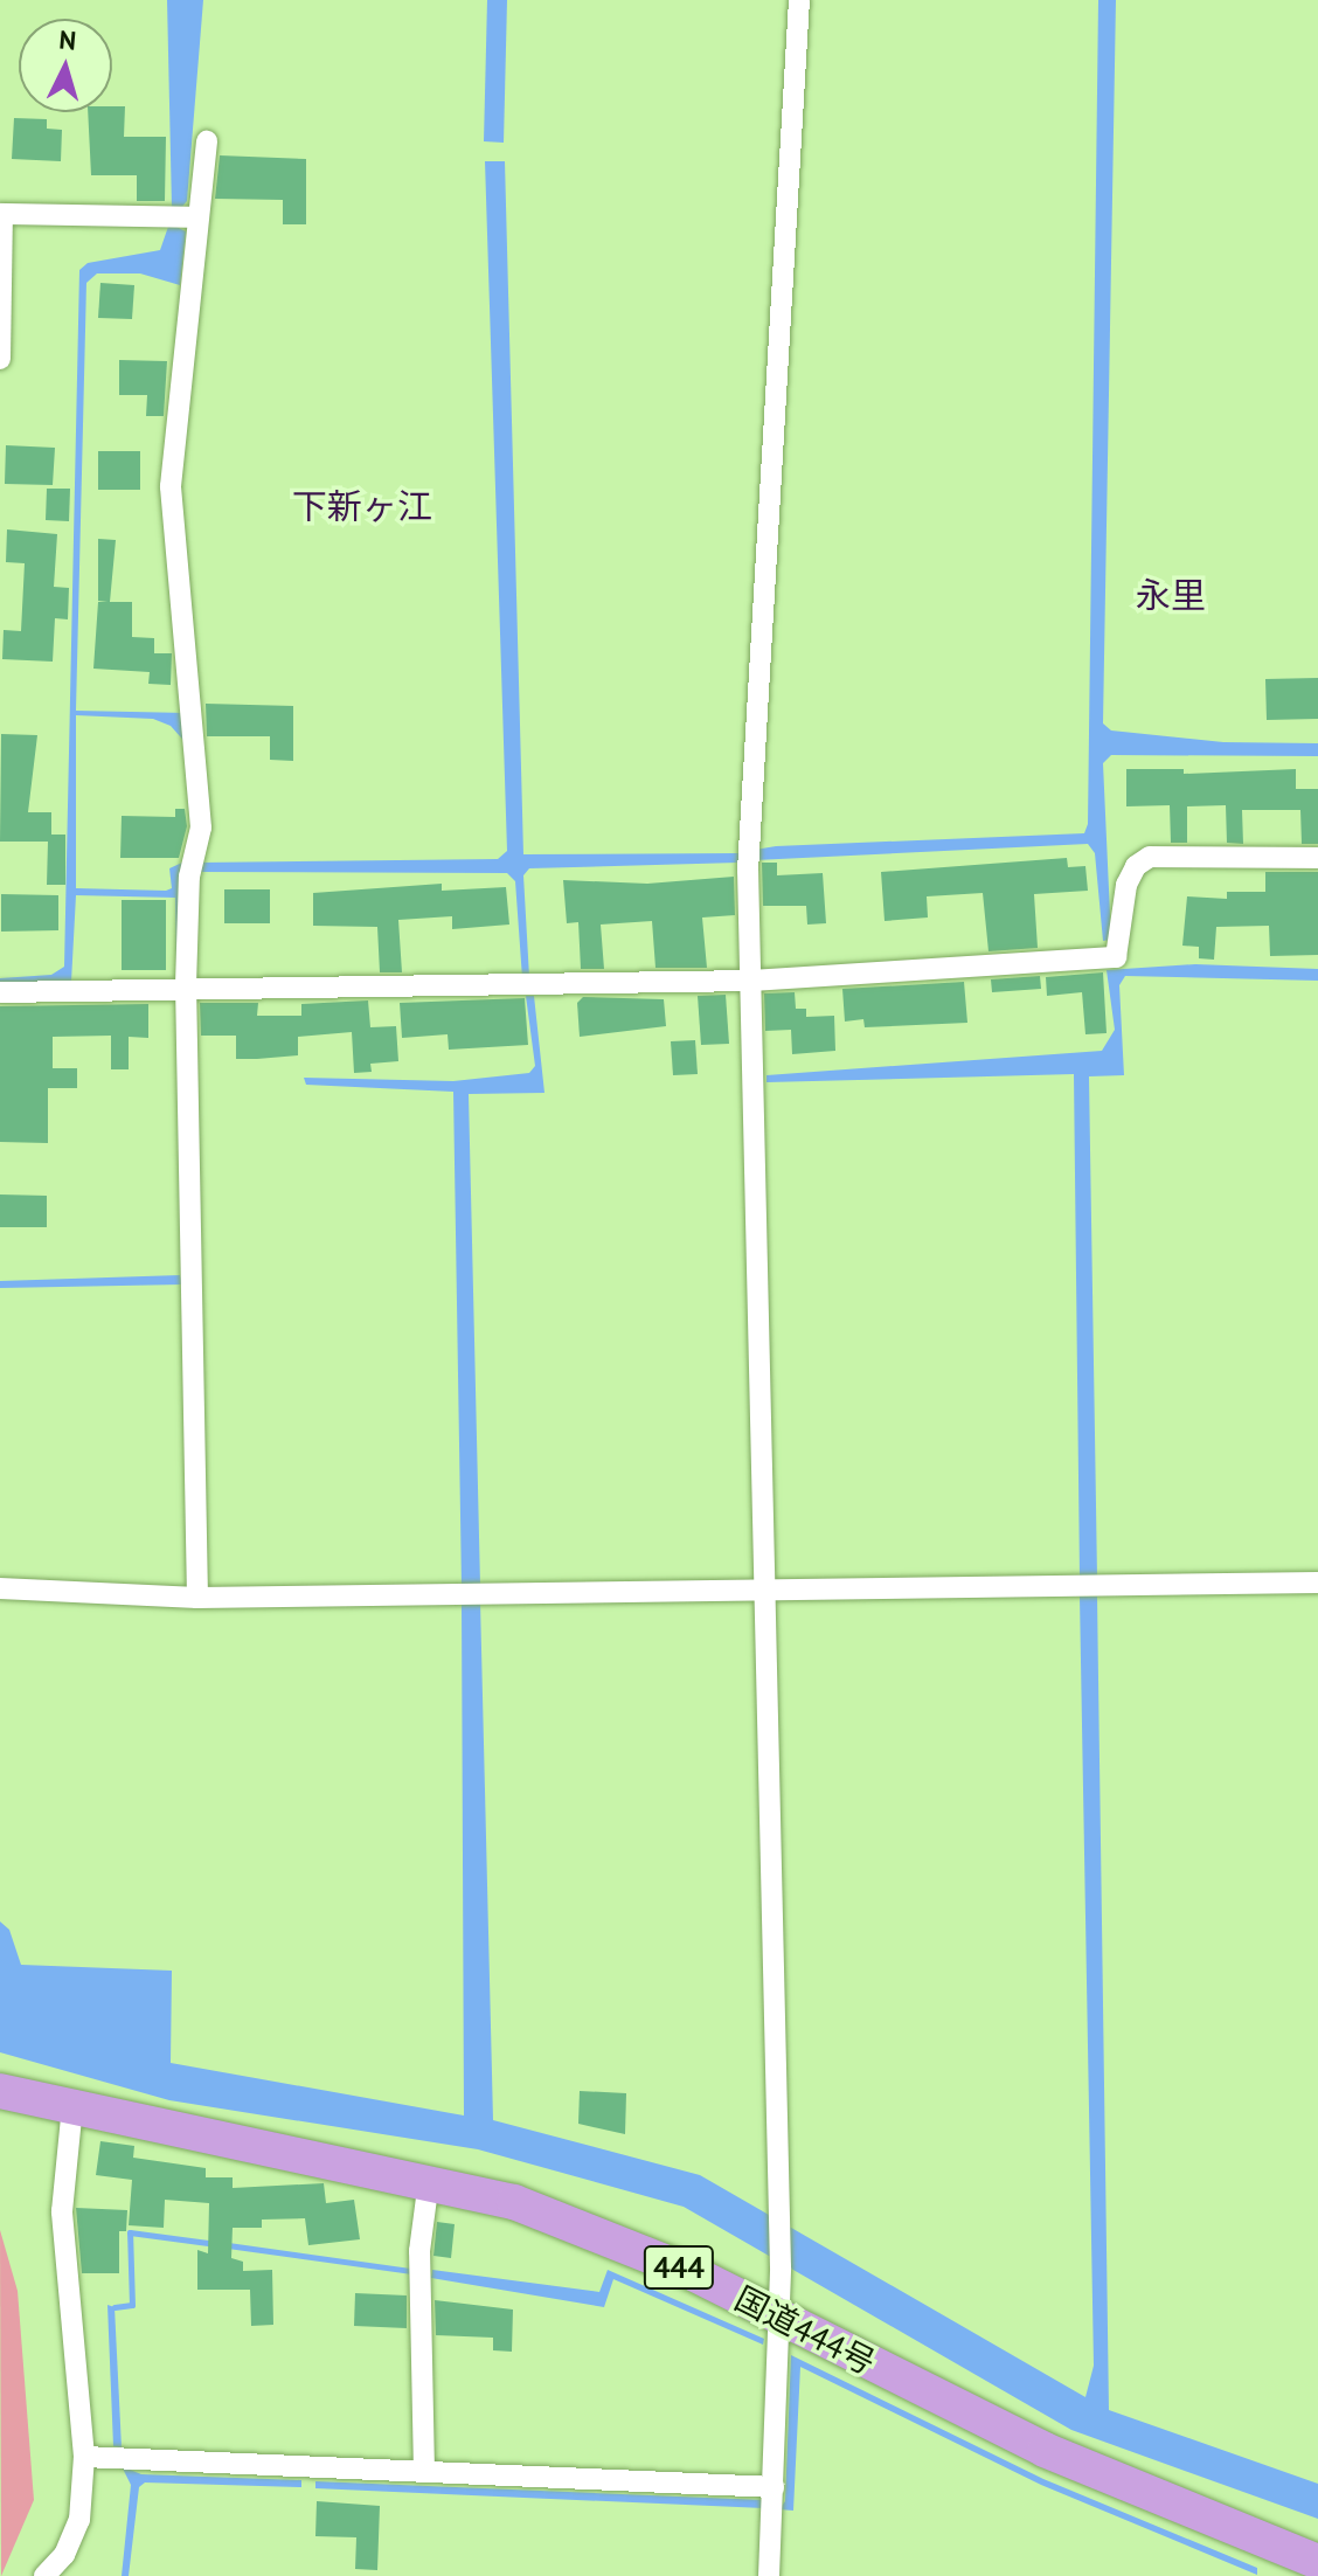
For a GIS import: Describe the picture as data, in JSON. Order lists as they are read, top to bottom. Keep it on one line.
{"streets":{"highway":["444","国道444号"]},"districts":["下新ヶ江","永里"],"north":"top"}
